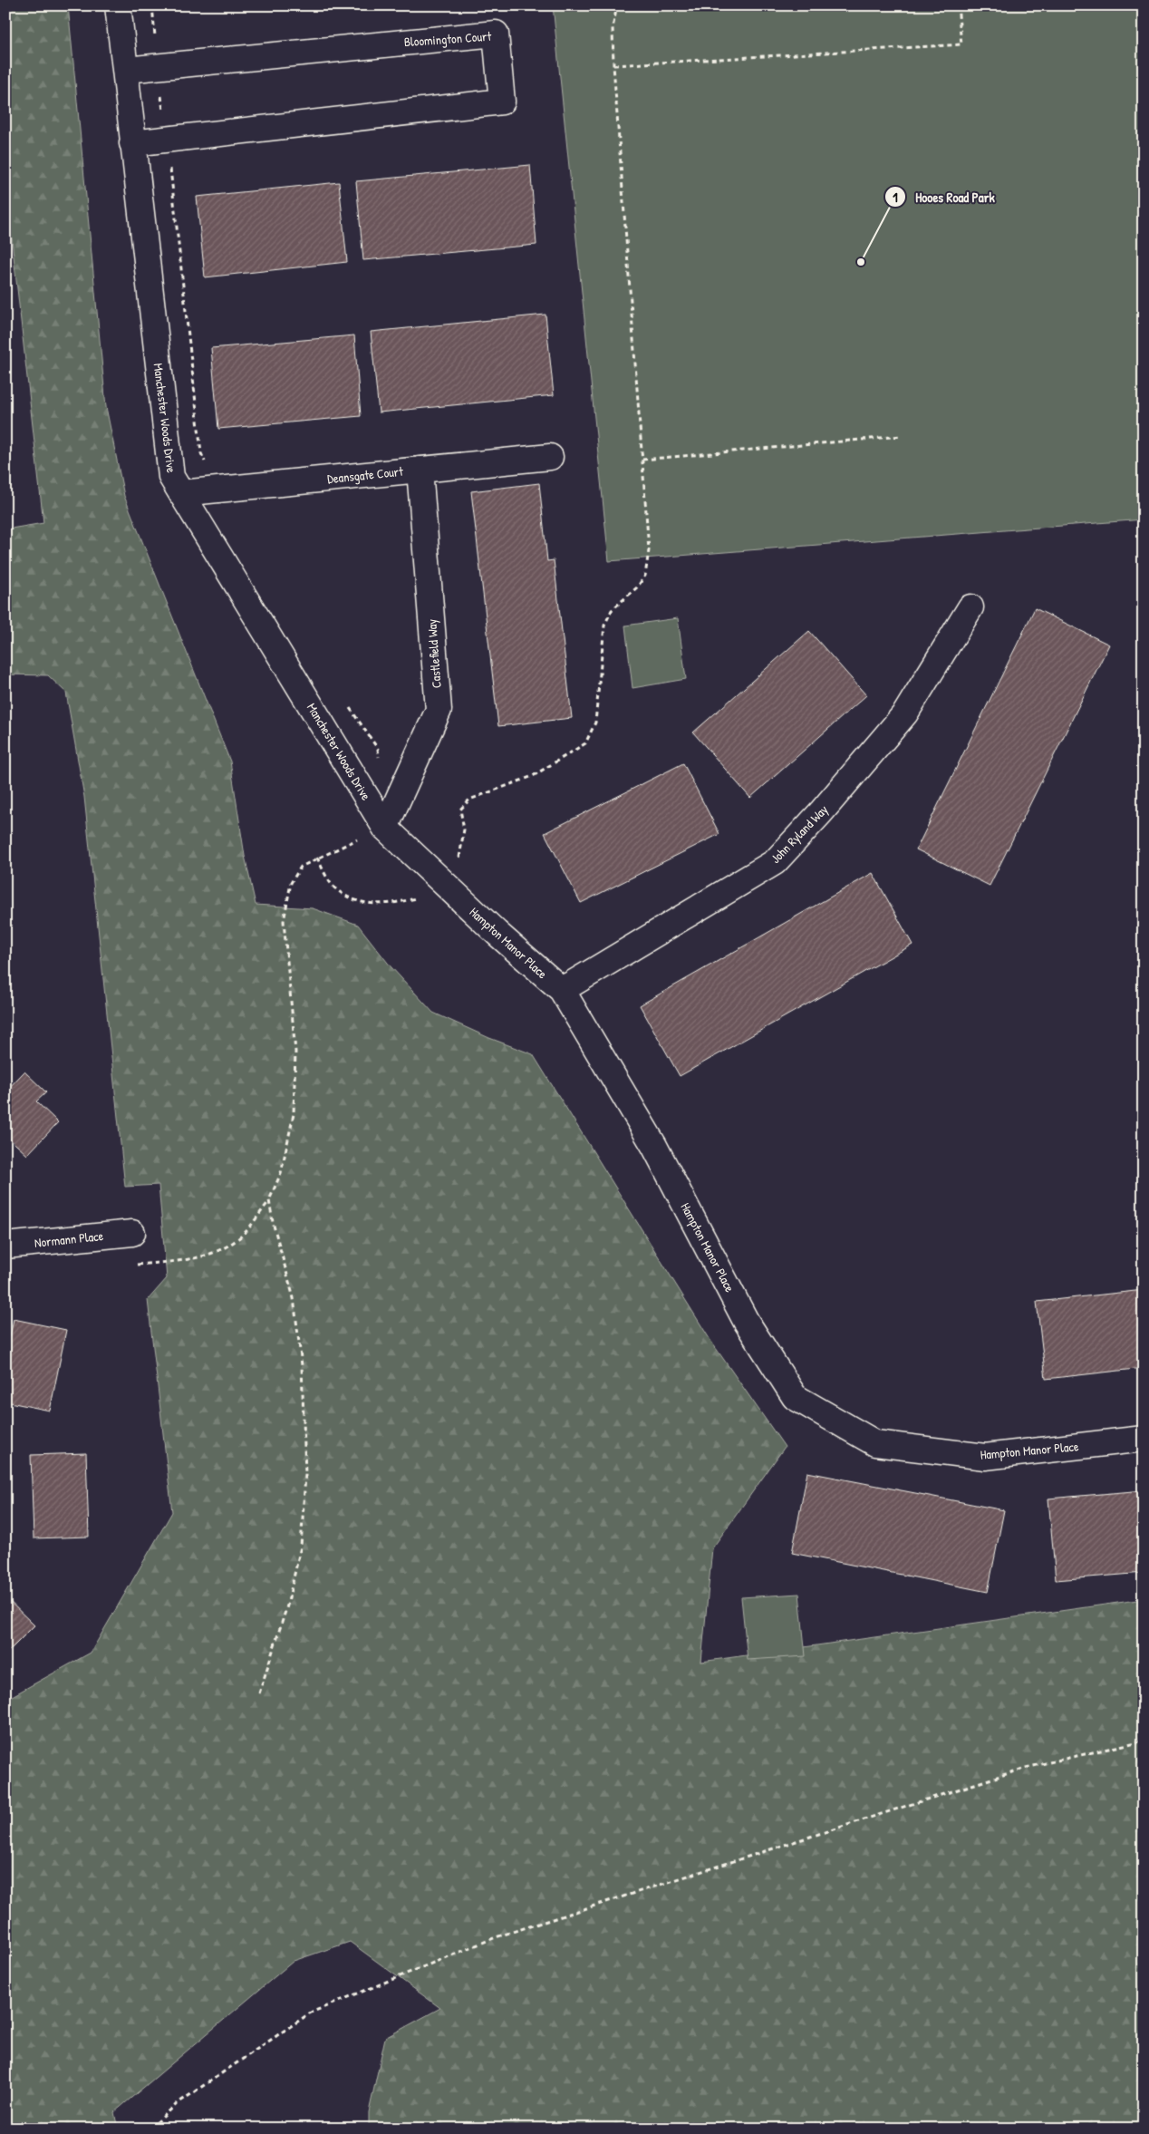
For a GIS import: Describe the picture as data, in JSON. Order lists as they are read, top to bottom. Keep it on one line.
{"streets":{"street":["Bloomington Court","Manchester Woods Drive","Deansgate Court","Castlefield Way","John Ryland Way","Hampton Manor Place","Normann Place"]},"crossings":[["Bloomington Court","Manchester Woods Drive"],["Manchester Woods Drive","Deansgate Court"],["Manchester Woods Drive","Castlefield Way"],["Manchester Woods Drive","Hampton Manor Place"],["Deansgate Court","Castlefield Way"],["Castlefield Way","Hampton Manor Place"],["John Ryland Way","Hampton Manor Place"]],"places":["Hooes Road Park"]}
